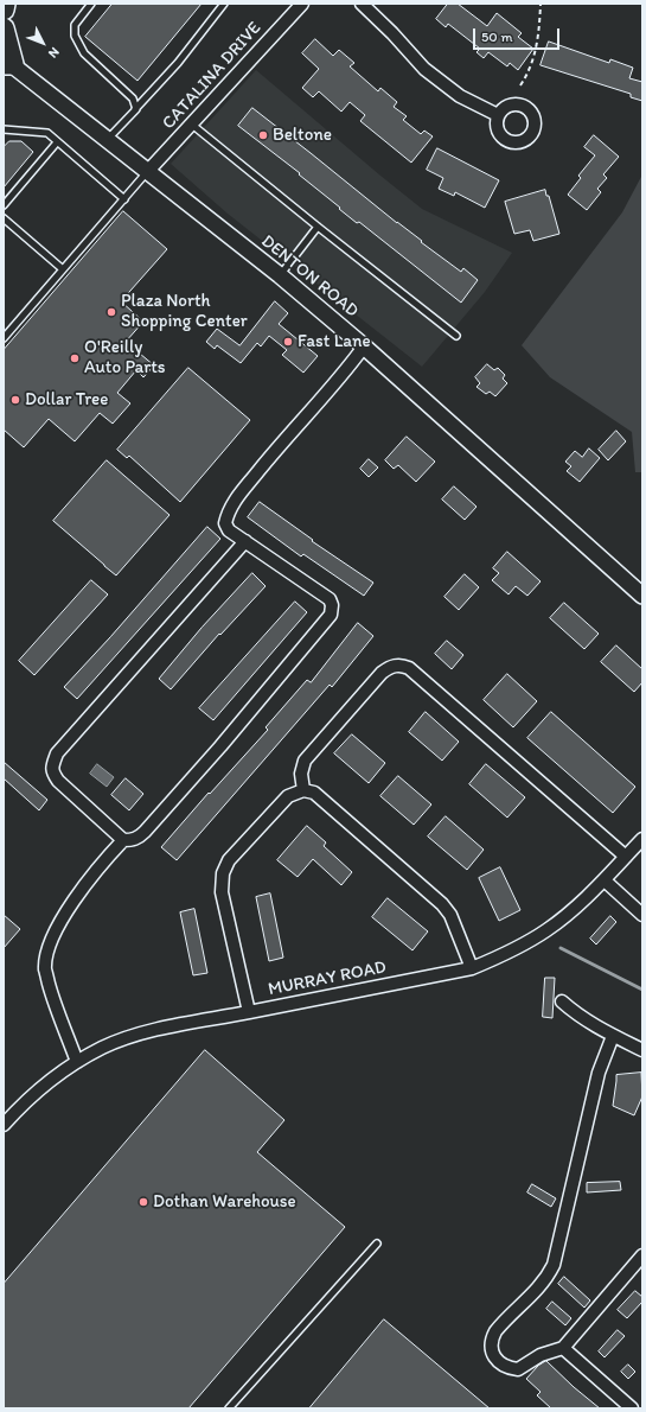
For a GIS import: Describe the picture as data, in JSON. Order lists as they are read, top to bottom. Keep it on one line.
{"streets":{"street":["CATALINA DRIVE","DENTON ROAD","MURRAY ROAD"]},"crossings":[["CATALINA DRIVE","DENTON ROAD"]],"places":["Beltone","Plaza North Shopping Center","Fast Lane","O'Reilly Auto Parts","Dollar Tree","Dothan Warehouse"],"scale_bar":"50 m","north":"bottom right"}
